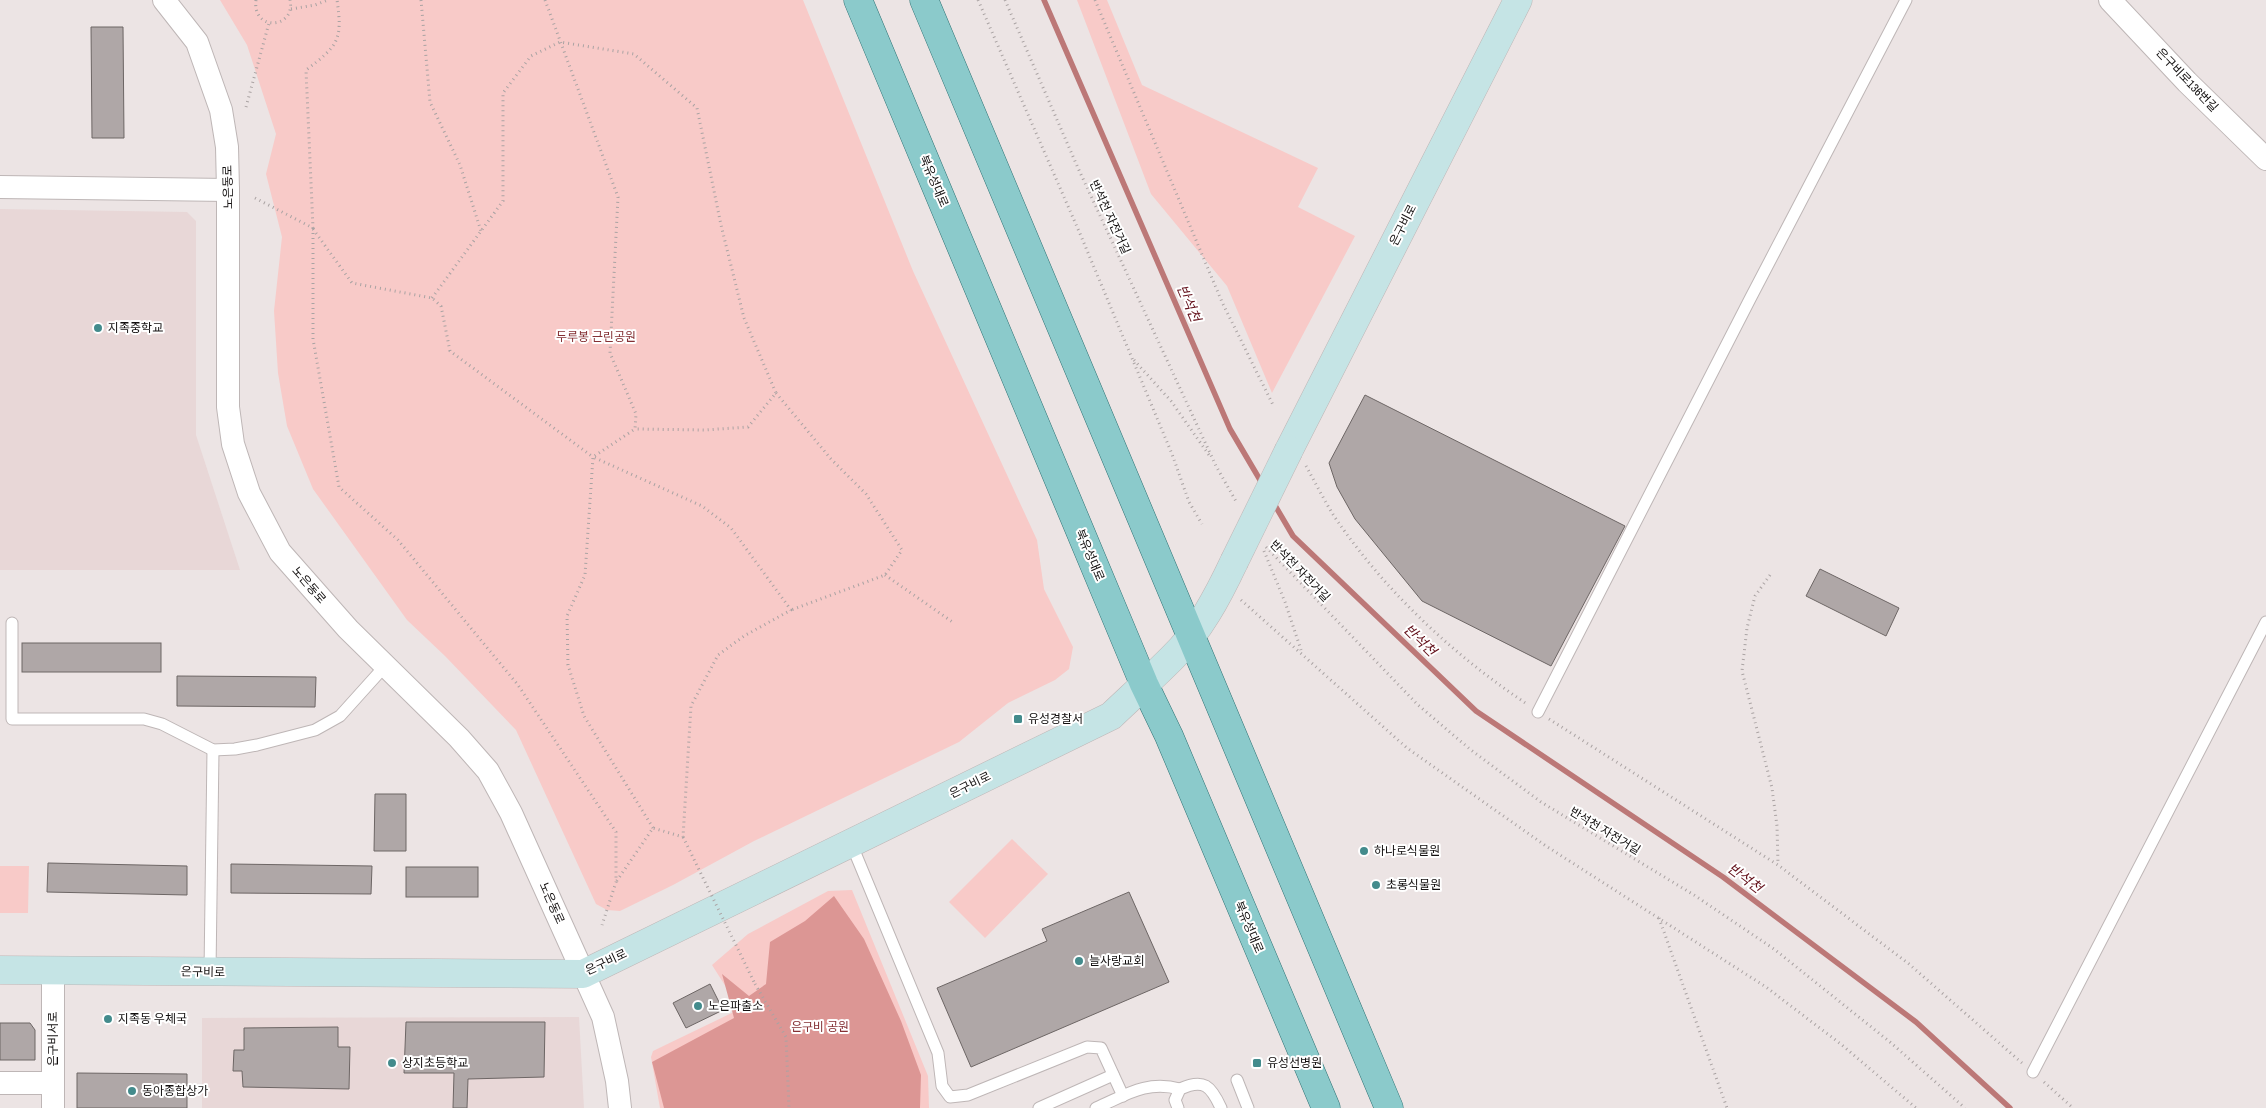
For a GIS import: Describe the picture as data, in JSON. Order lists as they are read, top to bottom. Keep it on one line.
{"streets":{"main road":["북유성대로"],"street":["은구비로136번길","노은동로","은구비로","은구비서로"],"path":["반석천 자전거길"]},"crossings":[["북유성대로","은구비로"],["노은동로","은구비로"],["은구비로","은구비서로"]],"water":["반석천"],"parks":["두루봉 근린공원","은구비 공원"],"places":{"other":["지족중학교","하나로식물원","초롱식물원","늘사랑교회","노은파출소","지족동 우체국","상지초등학교","동아종합상가"],"transit":["유성경찰서","유성선병원"]}}
